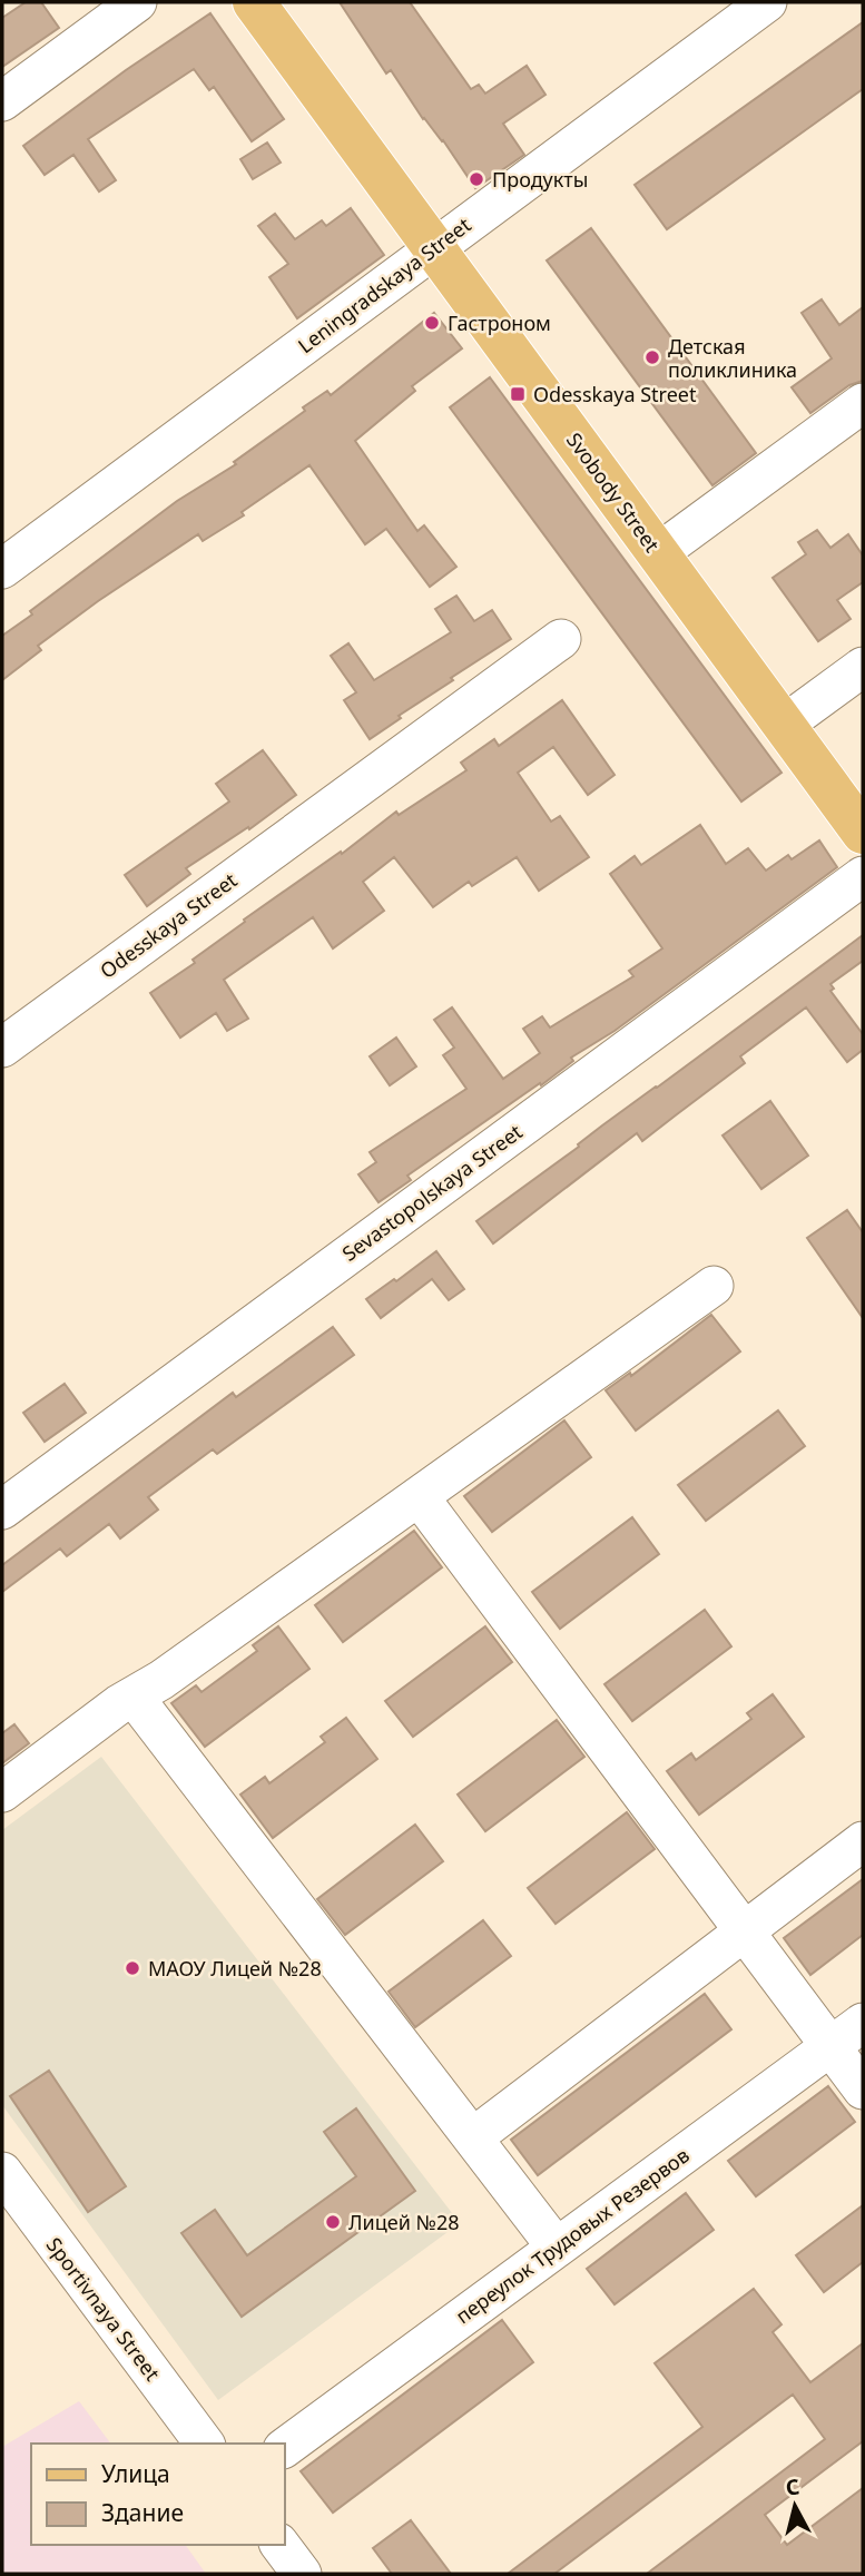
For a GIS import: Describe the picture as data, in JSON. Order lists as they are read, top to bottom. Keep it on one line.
{"streets":{"main road":["Svobody Street"],"street":["Leningradskaya Street","Odesskaya Street","Sevastopolskaya Street","переулок Трудовых Резервов","Sportivnaya Street"]},"crossings":[["Leningradskaya Street","Svobody Street"]],"places":{"other":["Продукты","Гастроном","Детская поликлиника","МАОУ Лицей №28","Лицей №28"],"transit":["Odesskaya Street"]},"legend":["Улица","Здание"],"north":"top"}
